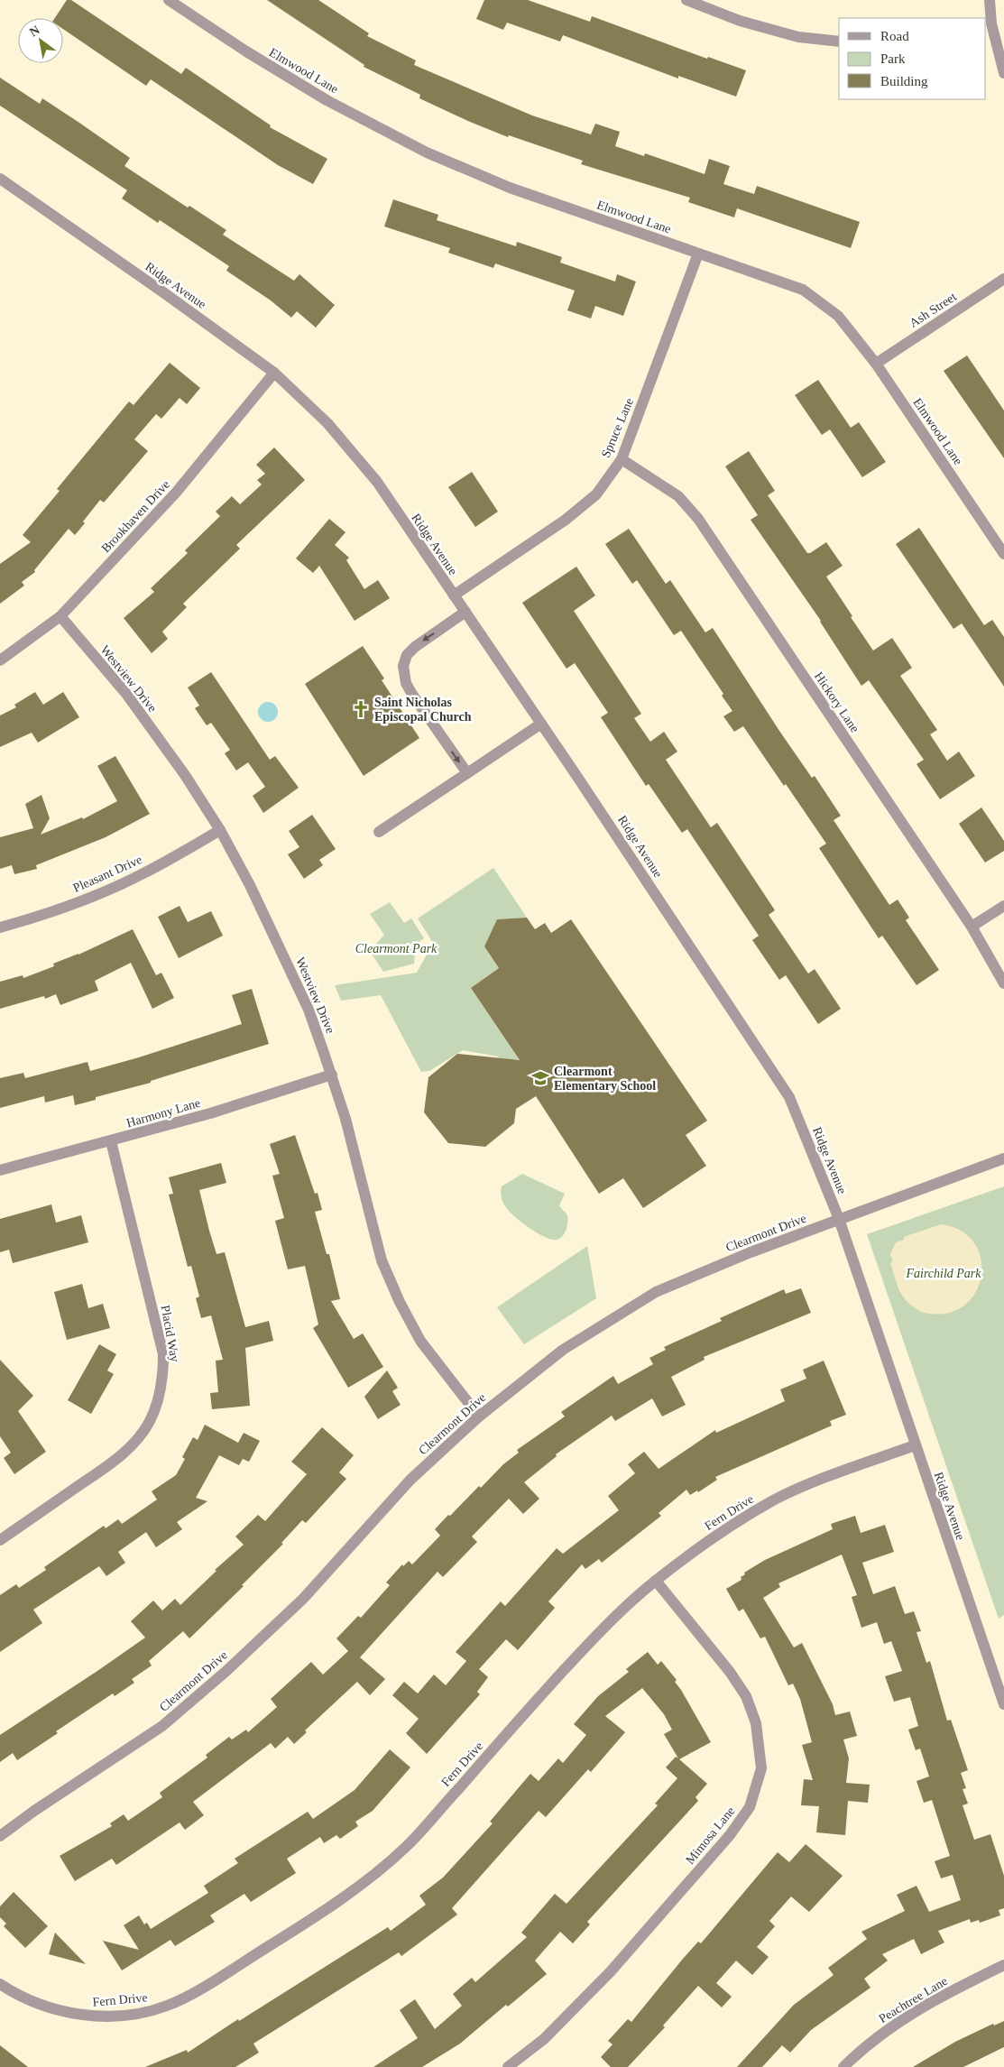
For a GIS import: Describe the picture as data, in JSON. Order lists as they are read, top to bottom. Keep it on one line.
{"streets":{"street":["Elmwood Lane","Ridge Avenue","Ash Street","Spruce Lane","Brookhaven Drive","Westview Drive","Hickory Lane","Pleasant Drive","Harmony Lane","Clearmont Drive","Placid Way","Fern Drive","Mimosa Lane","Peachtree Lane"]},"crossings":[["Elmwood Lane","Ash Street"],["Elmwood Lane","Spruce Lane"],["Ridge Avenue","Spruce Lane"],["Ridge Avenue","Brookhaven Drive"],["Ridge Avenue","Clearmont Drive"],["Ridge Avenue","Fern Drive"],["Spruce Lane","Hickory Lane"],["Brookhaven Drive","Westview Drive"],["Westview Drive","Pleasant Drive"],["Westview Drive","Harmony Lane"],["Westview Drive","Clearmont Drive"],["Harmony Lane","Placid Way"],["Fern Drive","Mimosa Lane"]],"parks":["Clearmont Park","Fairchild Park"],"places":{"church":["Saint Nicholas Episcopal Church"],"school or university":["Clearmont Elementary School"]},"legend":["Road","Park","Building"],"north":"top left"}
